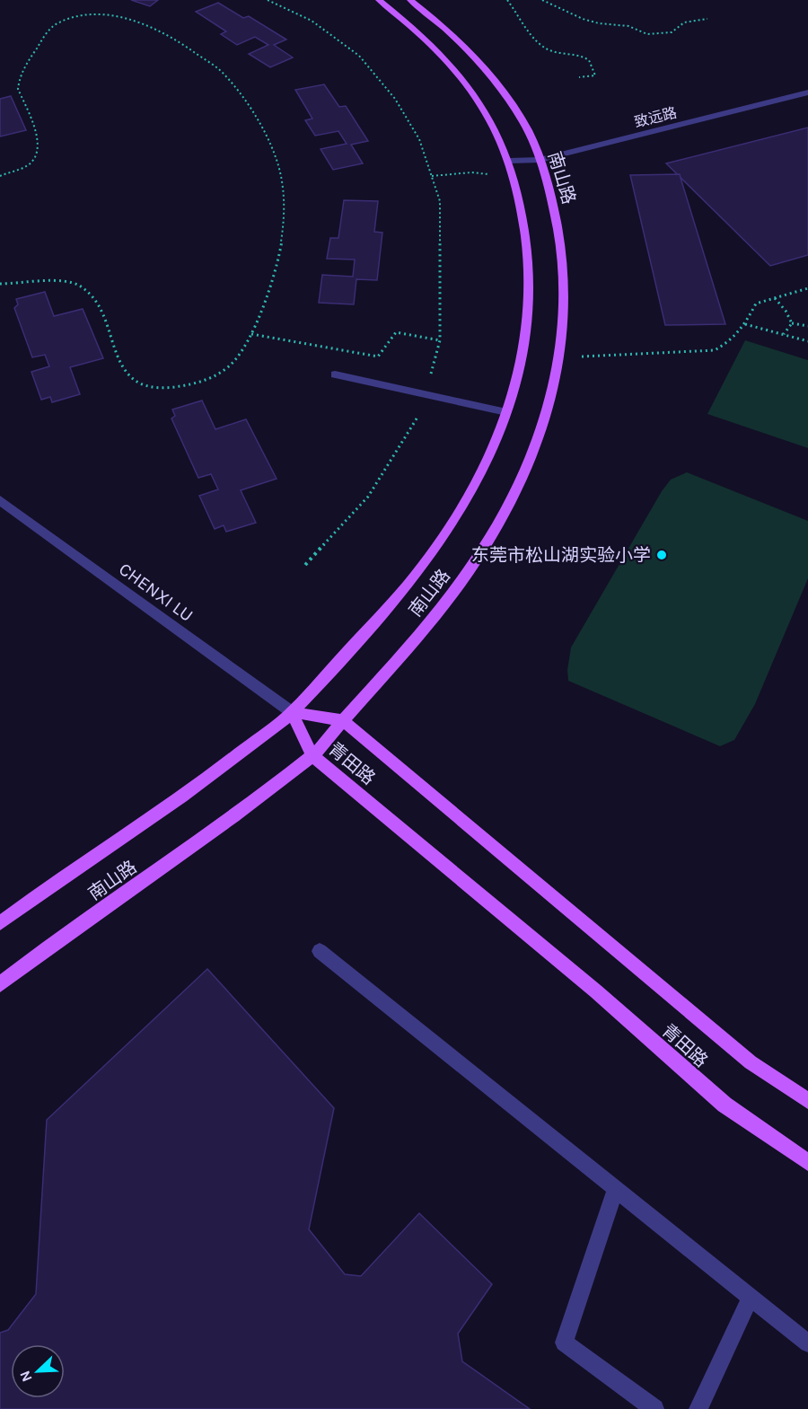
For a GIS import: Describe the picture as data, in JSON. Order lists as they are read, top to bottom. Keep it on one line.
{"streets":{"main road":["南山路","青田路"],"street":["致远路","CHENXI LU"]},"crossings":[["致远路","南山路"],["南山路","CHENXI LU"],["南山路","青田路"],["CHENXI LU","青田路"]],"places":["东莞市松山湖实验小学"],"north":"bottom left"}
